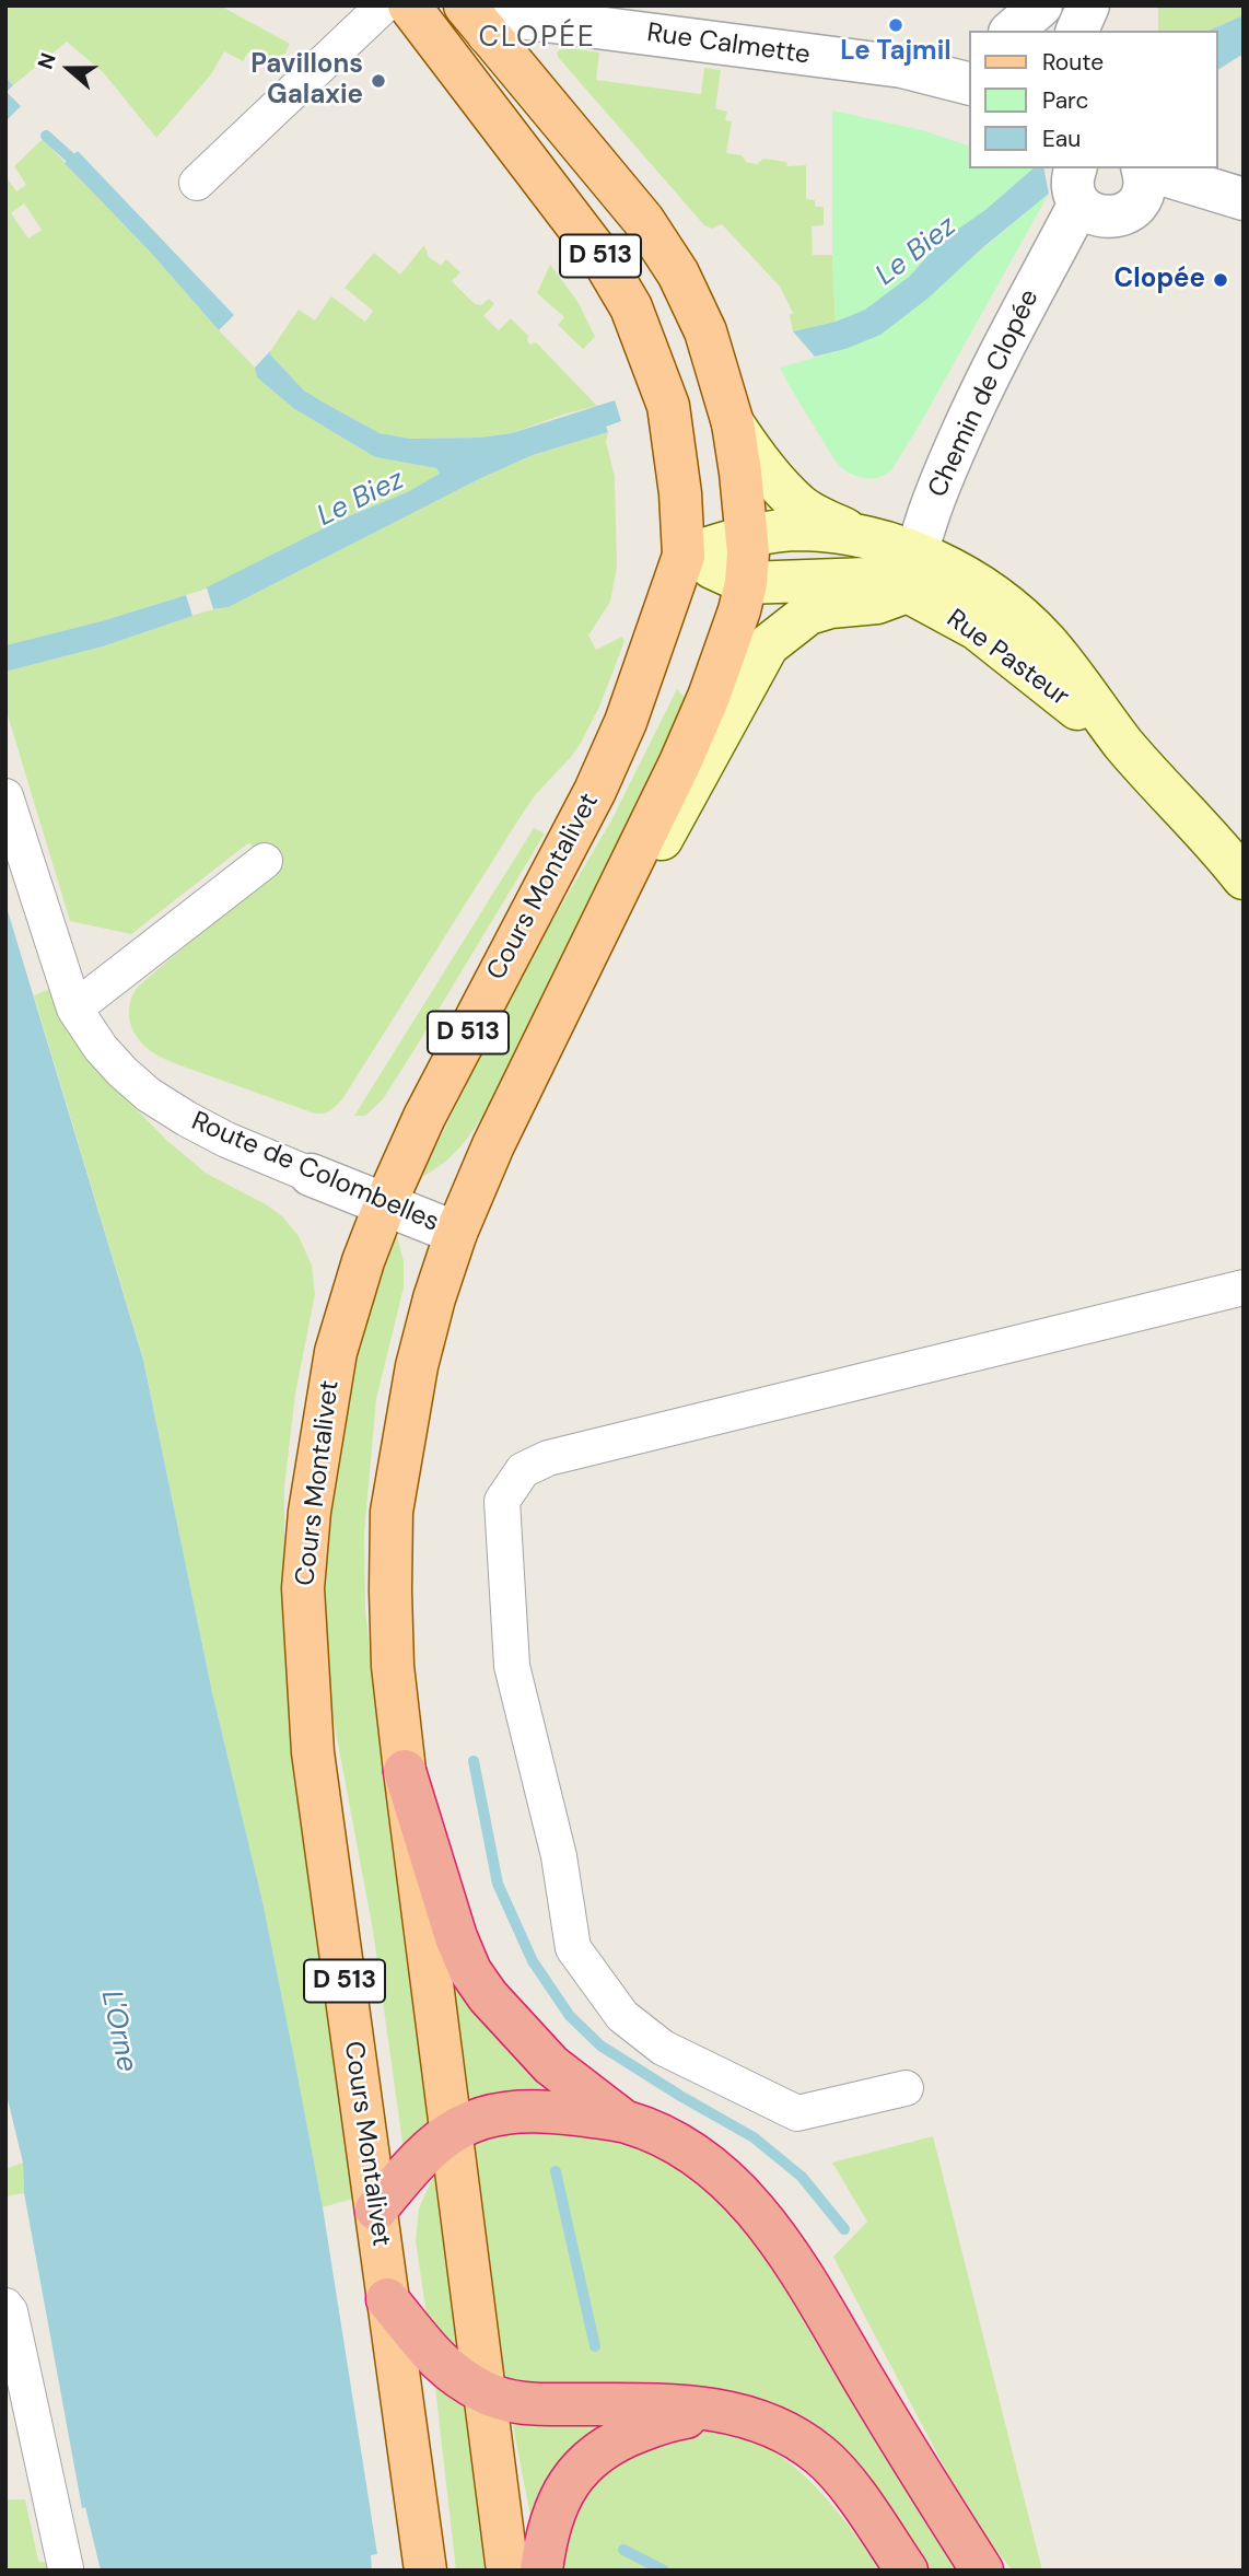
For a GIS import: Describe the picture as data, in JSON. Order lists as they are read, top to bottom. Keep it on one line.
{"streets":{"main road":["D 513","Rue Pasteur","Cours Montalivet"],"street":["Rue Calmette","Chemin de Clopée","Route de Colombelles"]},"crossings":[["Rue Calmette","D 513"],["D 513","Rue Pasteur"],["D 513","Cours Montalivet"],["D 513","Route de Colombelles"],["Chemin de Clopée","Rue Pasteur"],["Rue Pasteur","Cours Montalivet"],["Cours Montalivet","Route de Colombelles"]],"districts":["CLOPÉE"],"water":["Le Biez","L'Orne"],"places":["Le Tajmil","Pavillons Galaxie","Clopée"],"legend":["Route","Parc","Eau"],"north":"left"}
